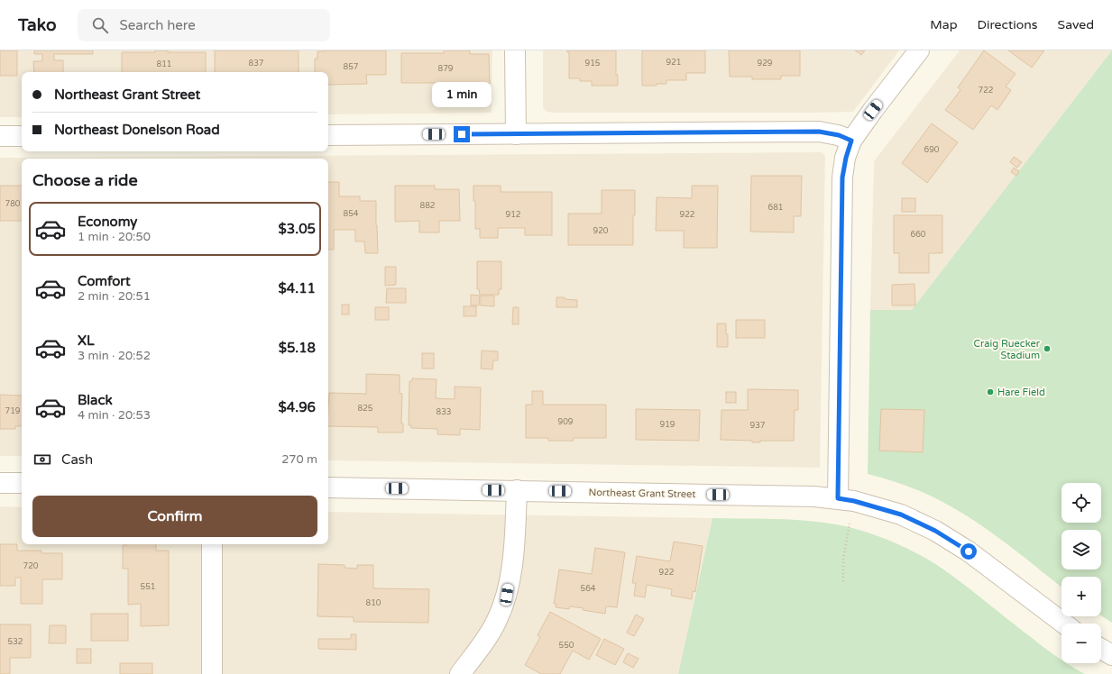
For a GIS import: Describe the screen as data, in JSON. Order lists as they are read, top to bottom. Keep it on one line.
{"streets":{"street":["Northeast Grant Street"]},"places":["Craig Ruecker Stadium","Hare Field"],"house_numbers":["921","837","915","929","811","857","879","722","690","780","882","681","854","912","922","920","660","825","719","833","909","919","937","720","922","551","564","810","532","550"],"page":{"header":"Tako","search":"Search here","nav":["Map","Directions","Saved"],"banner":["Northeast Grant Street","Northeast Donelson Road"],"bubble":"1 min","heading":"Choose a ride","list":[{"name":"Economy","note":"1 min · 20:50","value":"$3.05"},{"name":"Comfort","note":"2 min · 20:51","value":"$4.11"},{"name":"XL","note":"3 min · 20:52","value":"$5.18"},{"name":"Black","note":"4 min · 20:53","value":"$4.96"}],"pay":["Cash","270 m"],"map_buttons":["+","−"],"buttons":"Confirm"}}
